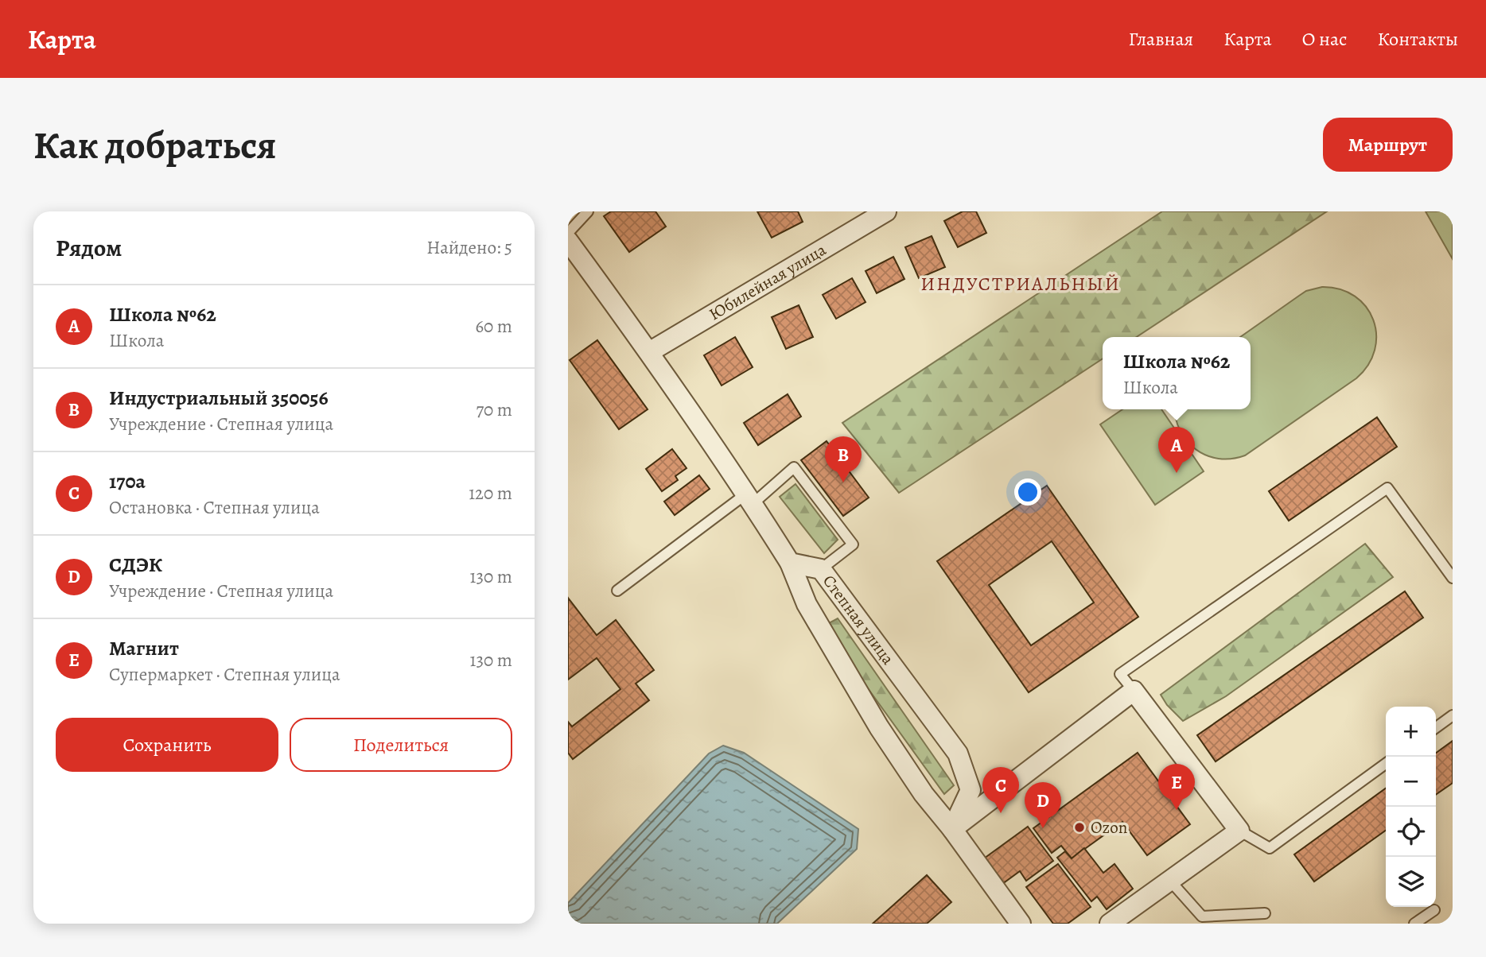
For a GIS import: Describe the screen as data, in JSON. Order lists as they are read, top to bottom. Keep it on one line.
{"streets":{"street":["Юбилейная улица","Степная улица"]},"districts":["ИНДУСТРИАЛЬНЫЙ"],"places":["Ozon"],"page":{"header":"Карта","nav":["Главная","Карта","О нас","Контакты"],"buttons":["Маршрут",["Сохранить","Поделиться"]],"title":"Как добраться","heading":["Рядом","Найдено: 5"],"list":[{"mark":"A","name":"Школа №62","note":"Школа","value":"60 m"},{"mark":"B","name":"Индустриальный 350056","note":"Учреждение · Степная улица","value":"70 m"},{"mark":"C","name":"170а","note":"Остановка · Степная улица","value":"120 m"},{"mark":"D","name":"СДЭК","note":"Учреждение · Степная улица","value":"130 m"},{"mark":"E","name":"Магнит","note":"Супермаркет · Степная улица","value":"130 m"}],"popup":["Школа №62","Школа"],"pins":["A","B","E","C","D"],"map_buttons":["+","−"]}}
